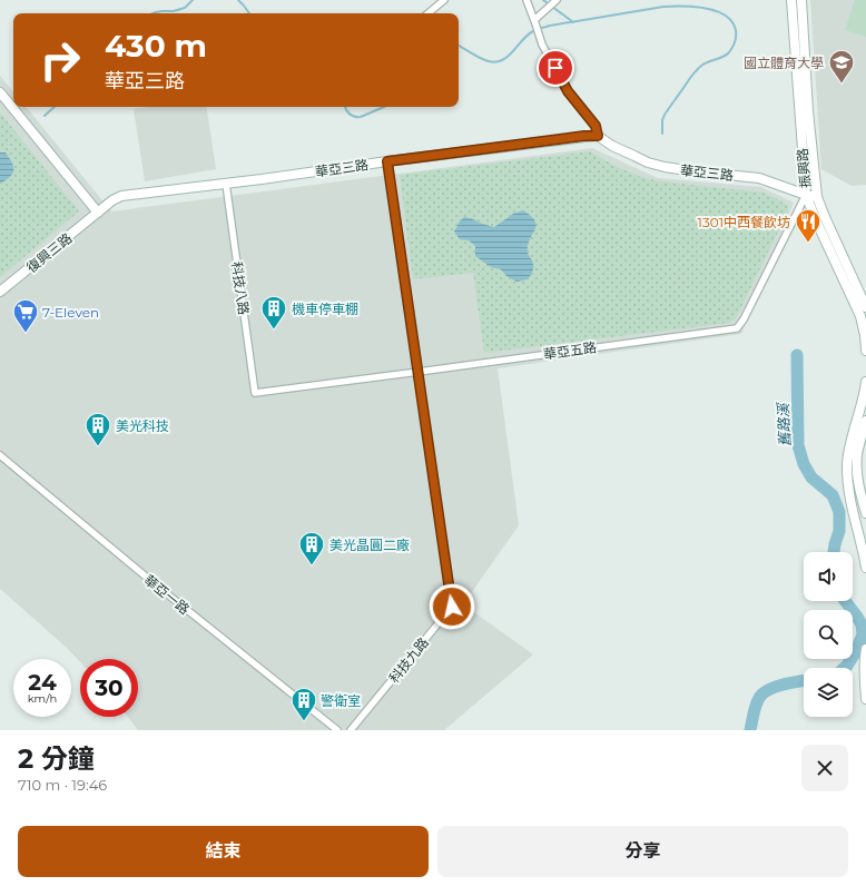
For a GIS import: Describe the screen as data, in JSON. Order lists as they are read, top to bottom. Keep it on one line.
{"streets":{"street":["華亞三路","振興路","復興三路","科技八路","華亞五路","華亞一路","科技九路"]},"crossings":[["華亞三路","振興路"],["華亞三路","復興三路"],["華亞三路","科技八路"],["華亞三路","華亞五路"],["華亞三路","科技九路"],["振興路","華亞五路"],["科技八路","華亞五路"],["華亞五路","科技九路"]],"water":["舊路溪"],"places":{"school or university":["國立體育大學"],"restaurant":["1301中西餐飲坊"],"building":["機車停車棚","美光科技","美光晶圓二廠","警衛室"],"supermarket":["7-Eleven"]},"page":{"turn":["430 m","華亞三路"],"speed":"24 km/h","limit":"30","heading":["2 分鐘","710 m · 19:46"],"buttons":["結束","分享"]}}
